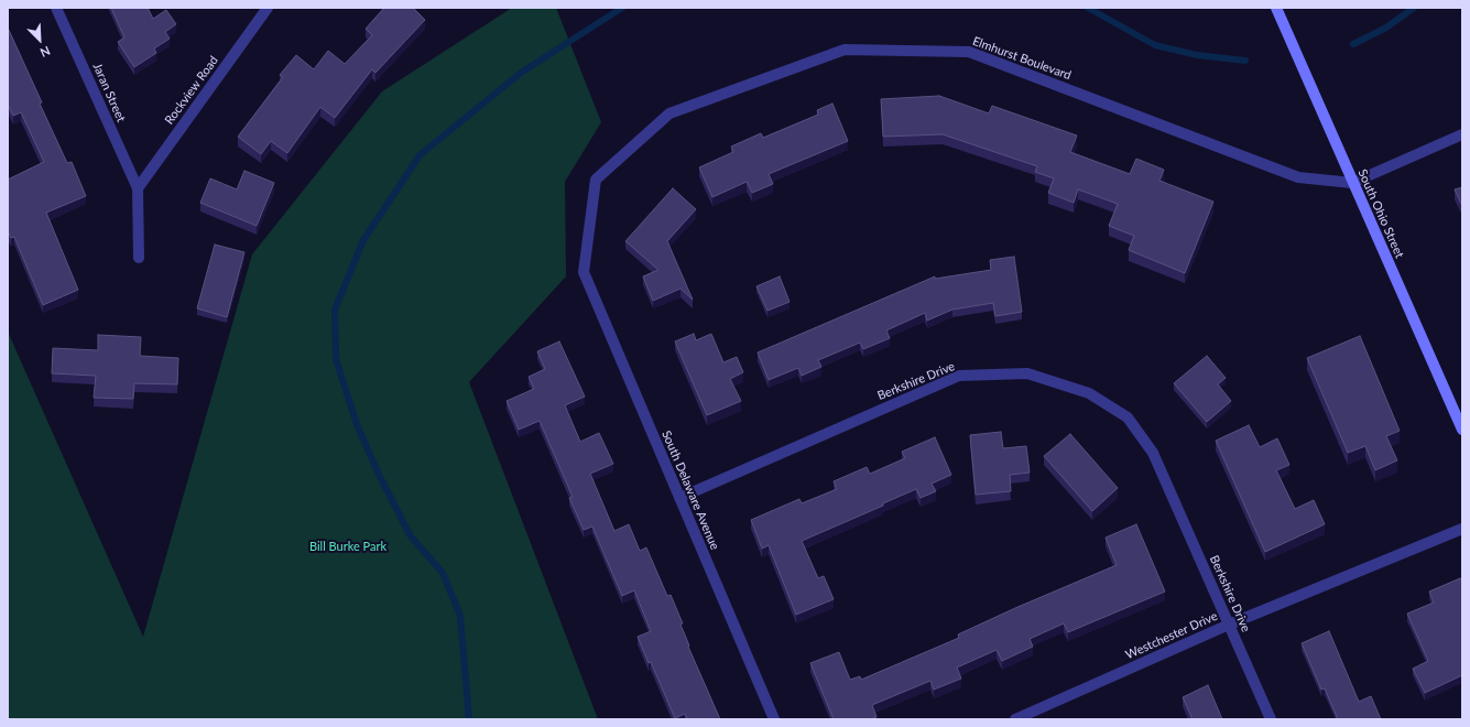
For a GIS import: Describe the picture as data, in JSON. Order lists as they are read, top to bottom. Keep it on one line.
{"streets":{"main road":["South Ohio Street"],"street":["Elmhurst Boulevard","Rockview Road","Jaran Street","Berkshire Drive","South Delaware Avenue","Westchester Drive"]},"crossings":[["Elmhurst Boulevard","South Ohio Street"],["Elmhurst Boulevard","South Delaware Avenue"],["Rockview Road","Jaran Street"],["Berkshire Drive","South Delaware Avenue"],["Berkshire Drive","Westchester Drive"]],"parks":["Bill Burke Park"],"north":"bottom right"}
